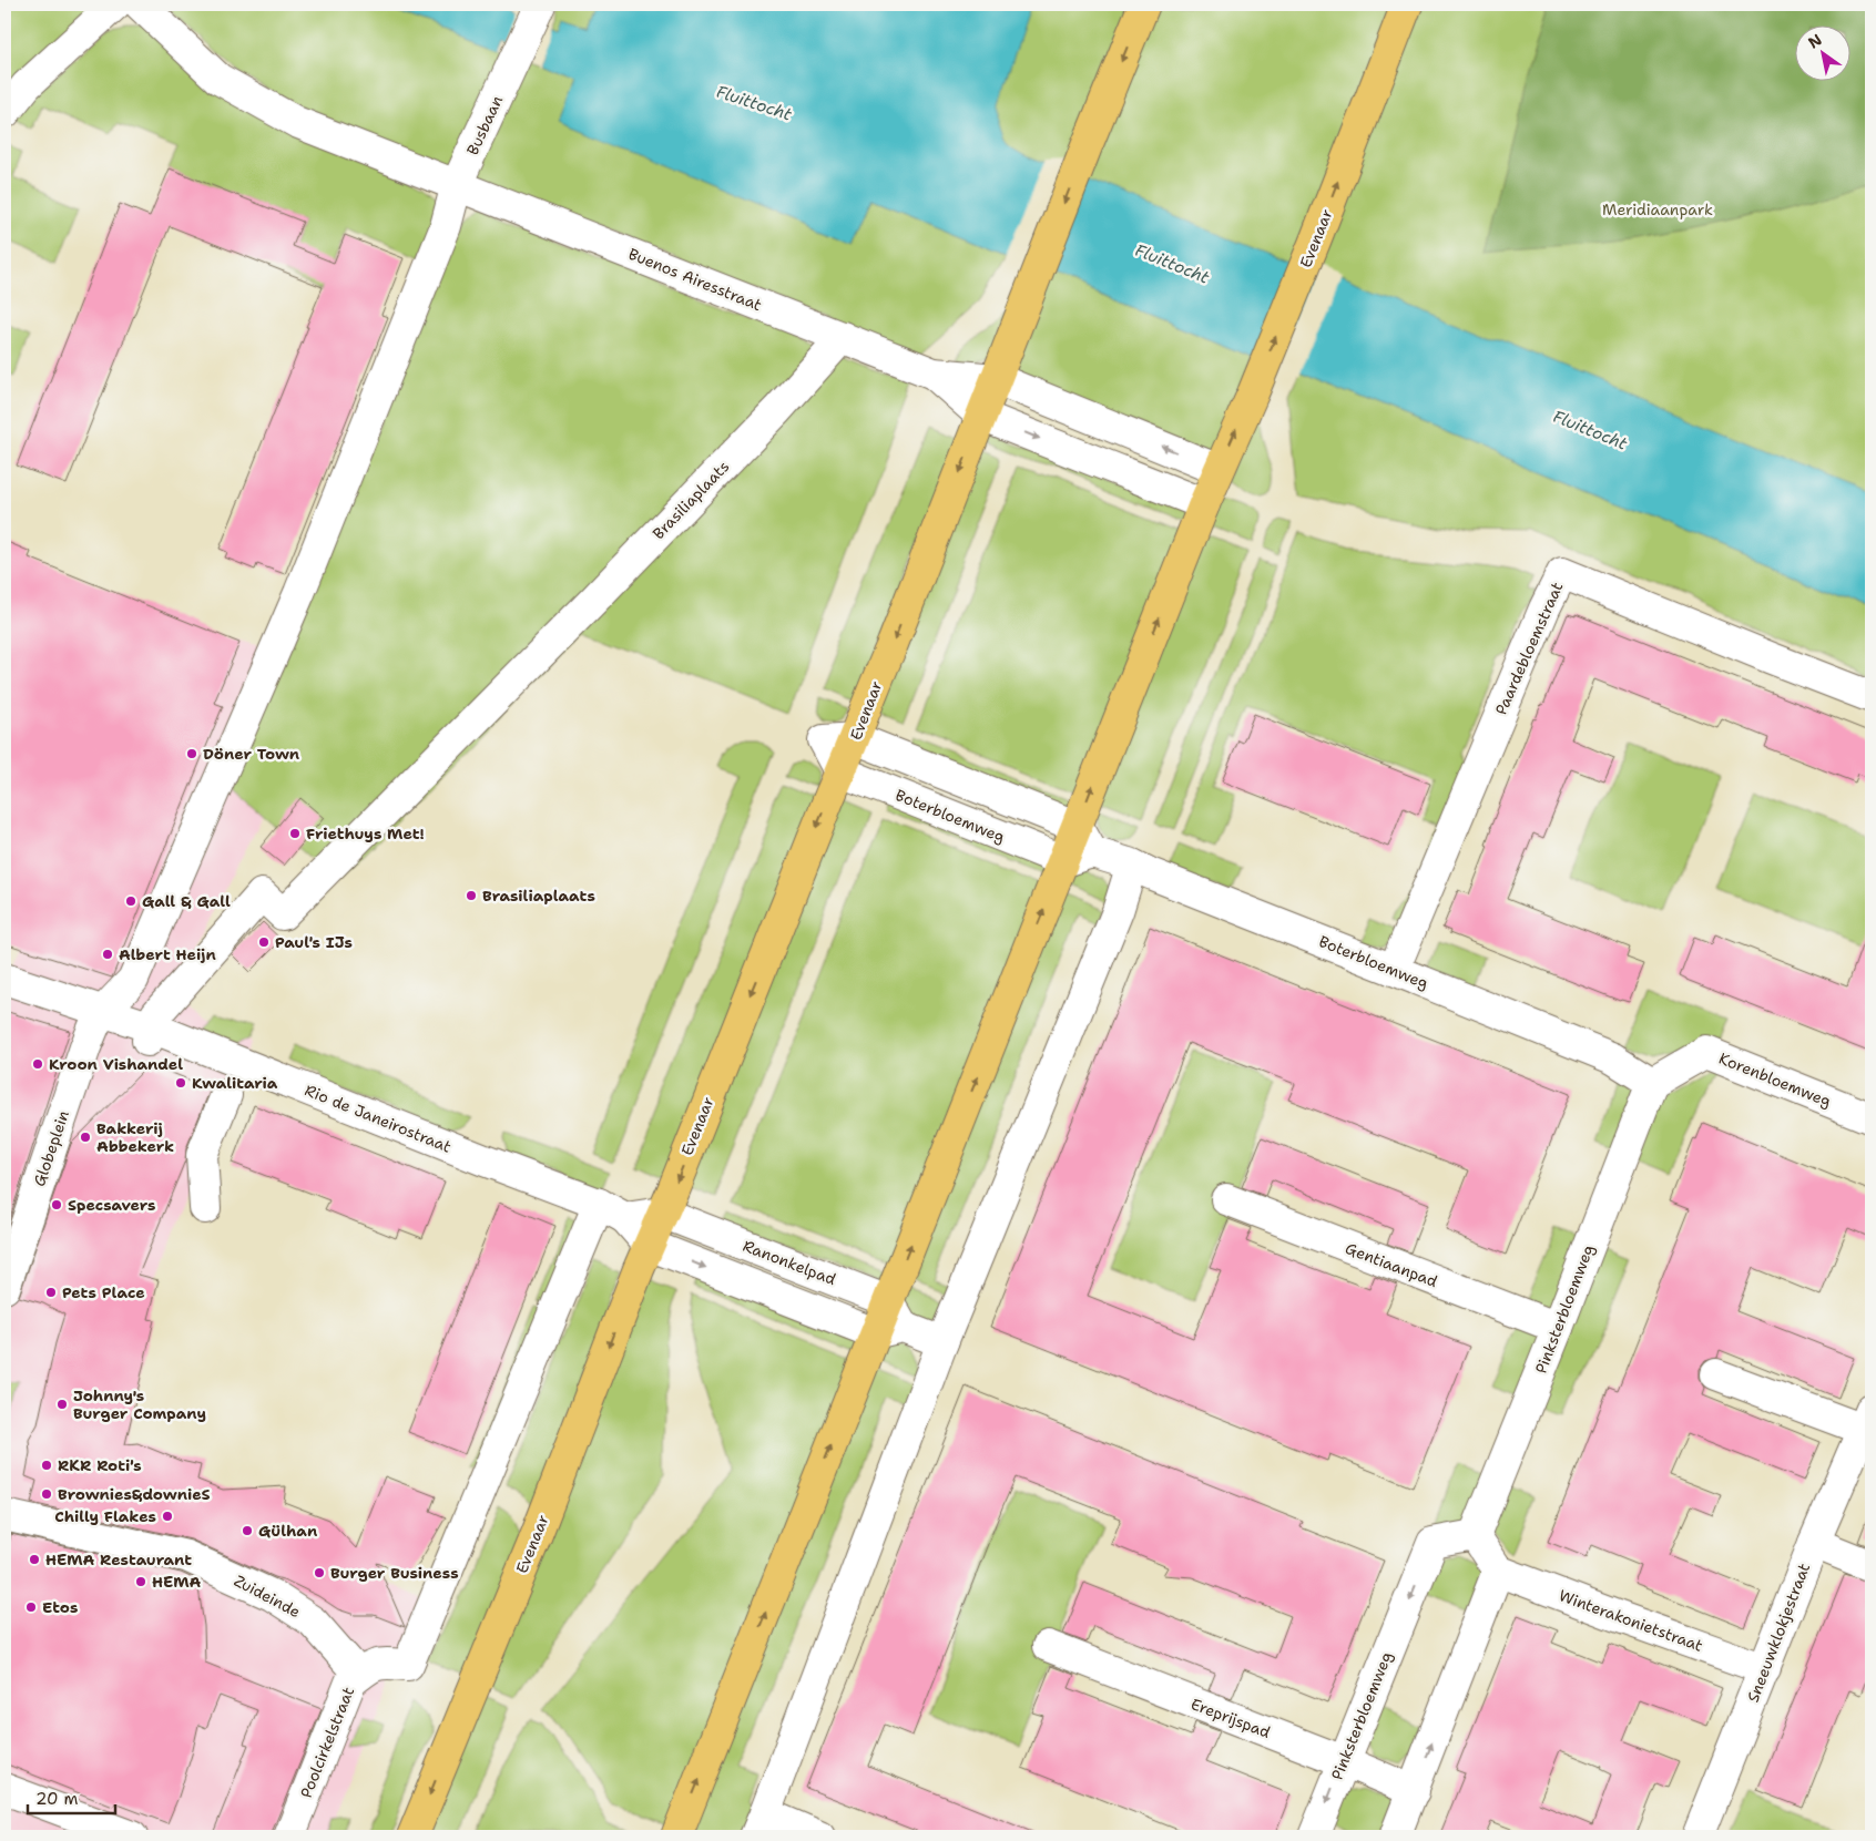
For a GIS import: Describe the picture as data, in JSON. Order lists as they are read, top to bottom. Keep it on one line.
{"streets":{"main road":["Evenaar"],"street":["Busbaan","Buenos Airesstraat","Brasiliaplaats","Paardebloemstraat","Boterbloemweg","Korenbloemweg","Rio de Janeirostraat","Globeplein","Ranonkelpad","Gentiaanpad","Pinksterbloemweg","Zuideinde","Winterakonietstraat","Sneeuwklokjestraat","Ereprijspad","Poolcirkelstraat"]},"crossings":[["Busbaan","Buenos Airesstraat"],["Busbaan","Globeplein"],["Evenaar","Buenos Airesstraat"],["Evenaar","Boterbloemweg"],["Evenaar","Rio de Janeirostraat"],["Evenaar","Ranonkelpad"],["Buenos Airesstraat","Brasiliaplaats"],["Buenos Airesstraat","Globeplein"],["Brasiliaplaats","Rio de Janeirostraat"],["Paardebloemstraat","Boterbloemweg"],["Boterbloemweg","Korenbloemweg"],["Boterbloemweg","Pinksterbloemweg"],["Korenbloemweg","Pinksterbloemweg"],["Rio de Janeirostraat","Globeplein"],["Rio de Janeirostraat","Poolcirkelstraat"],["Gentiaanpad","Pinksterbloemweg"],["Pinksterbloemweg","Ereprijspad"],["Zuideinde","Poolcirkelstraat"],["Winterakonietstraat","Sneeuwklokjestraat"]],"water":["Fluittocht"],"parks":["Meridiaanpark"],"places":["Döner Town","Friethuys Met!","Brasiliaplaats","Gall & Gall","Paul's IJs","Albert Heijn","Kroon Vishandel","Kwalitaria","Bakkerij Abbekerk","Specsavers","Pets Place","Johnny's Burger Company","RKR Roti's","Brownies&downieS","Chilly Flakes","Gülhan","HEMA Restaurant","Burger Business","HEMA","Etos"],"scale_bar":"20 m","north":"top left"}
